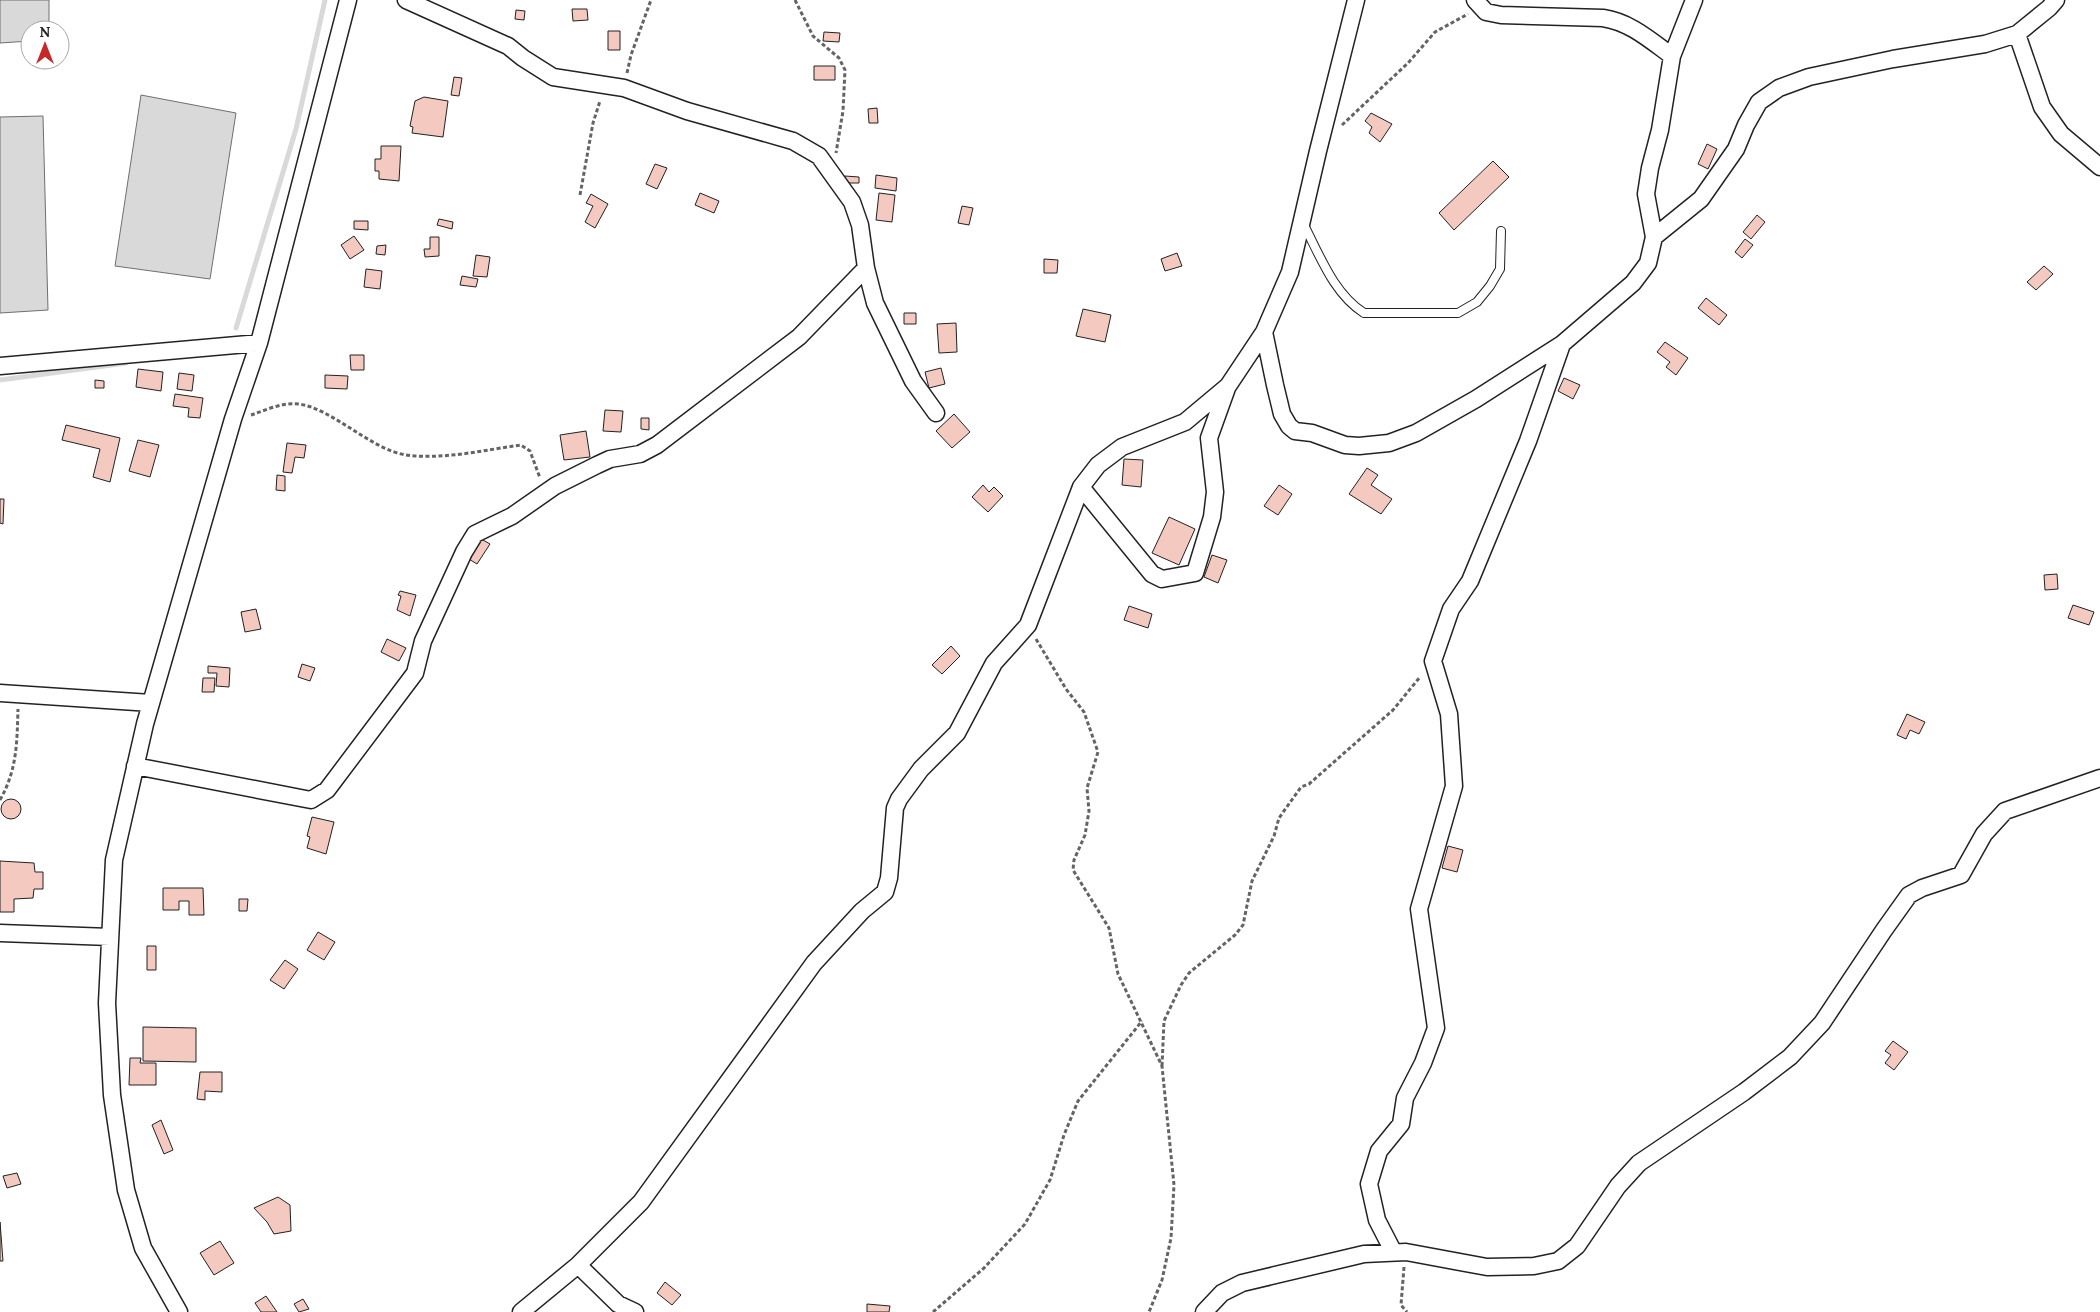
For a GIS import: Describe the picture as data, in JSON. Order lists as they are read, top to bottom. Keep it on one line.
{"north":"top"}
